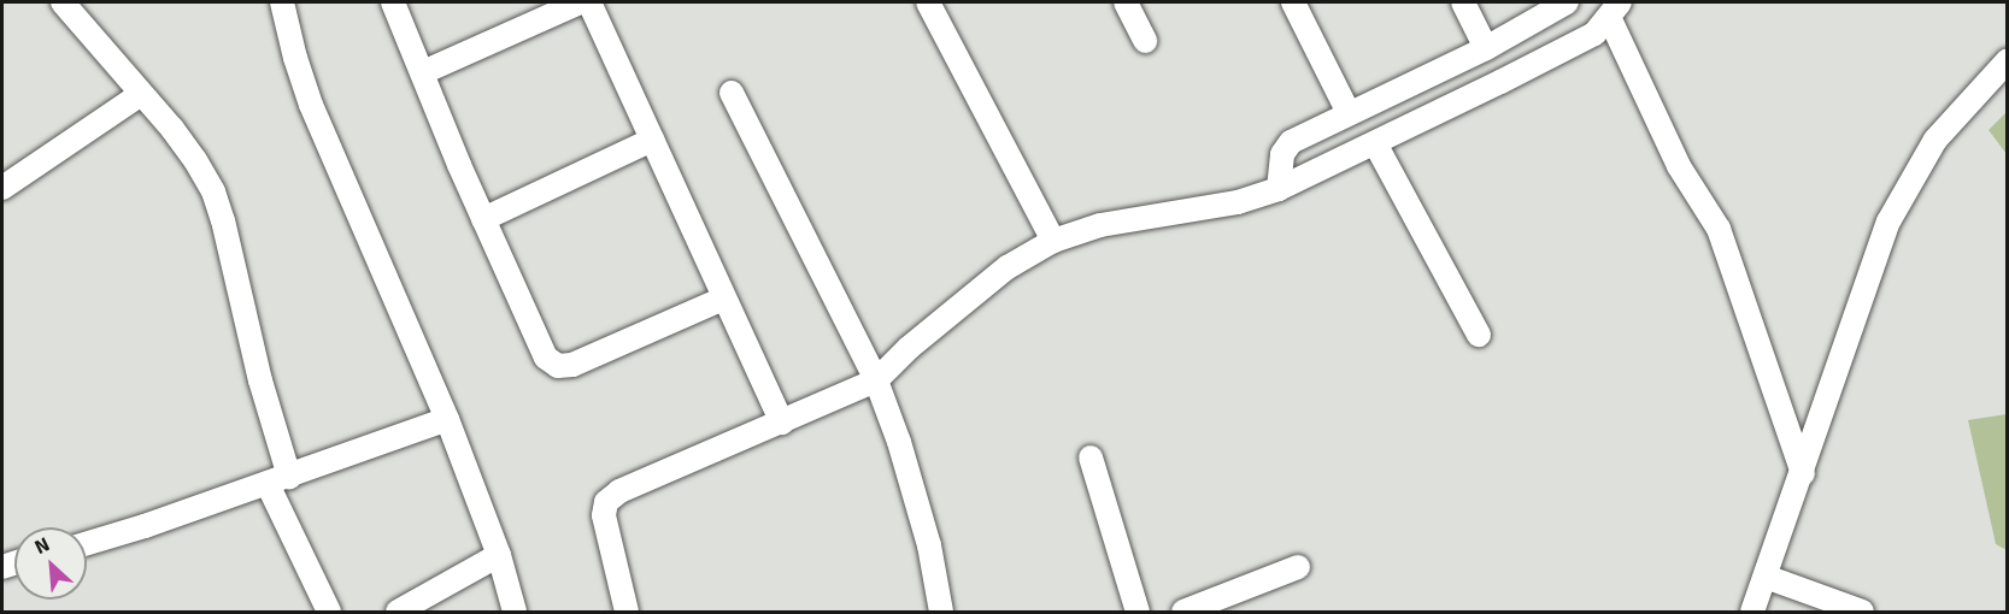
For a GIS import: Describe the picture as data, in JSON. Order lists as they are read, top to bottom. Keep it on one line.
{"north":"top left"}
